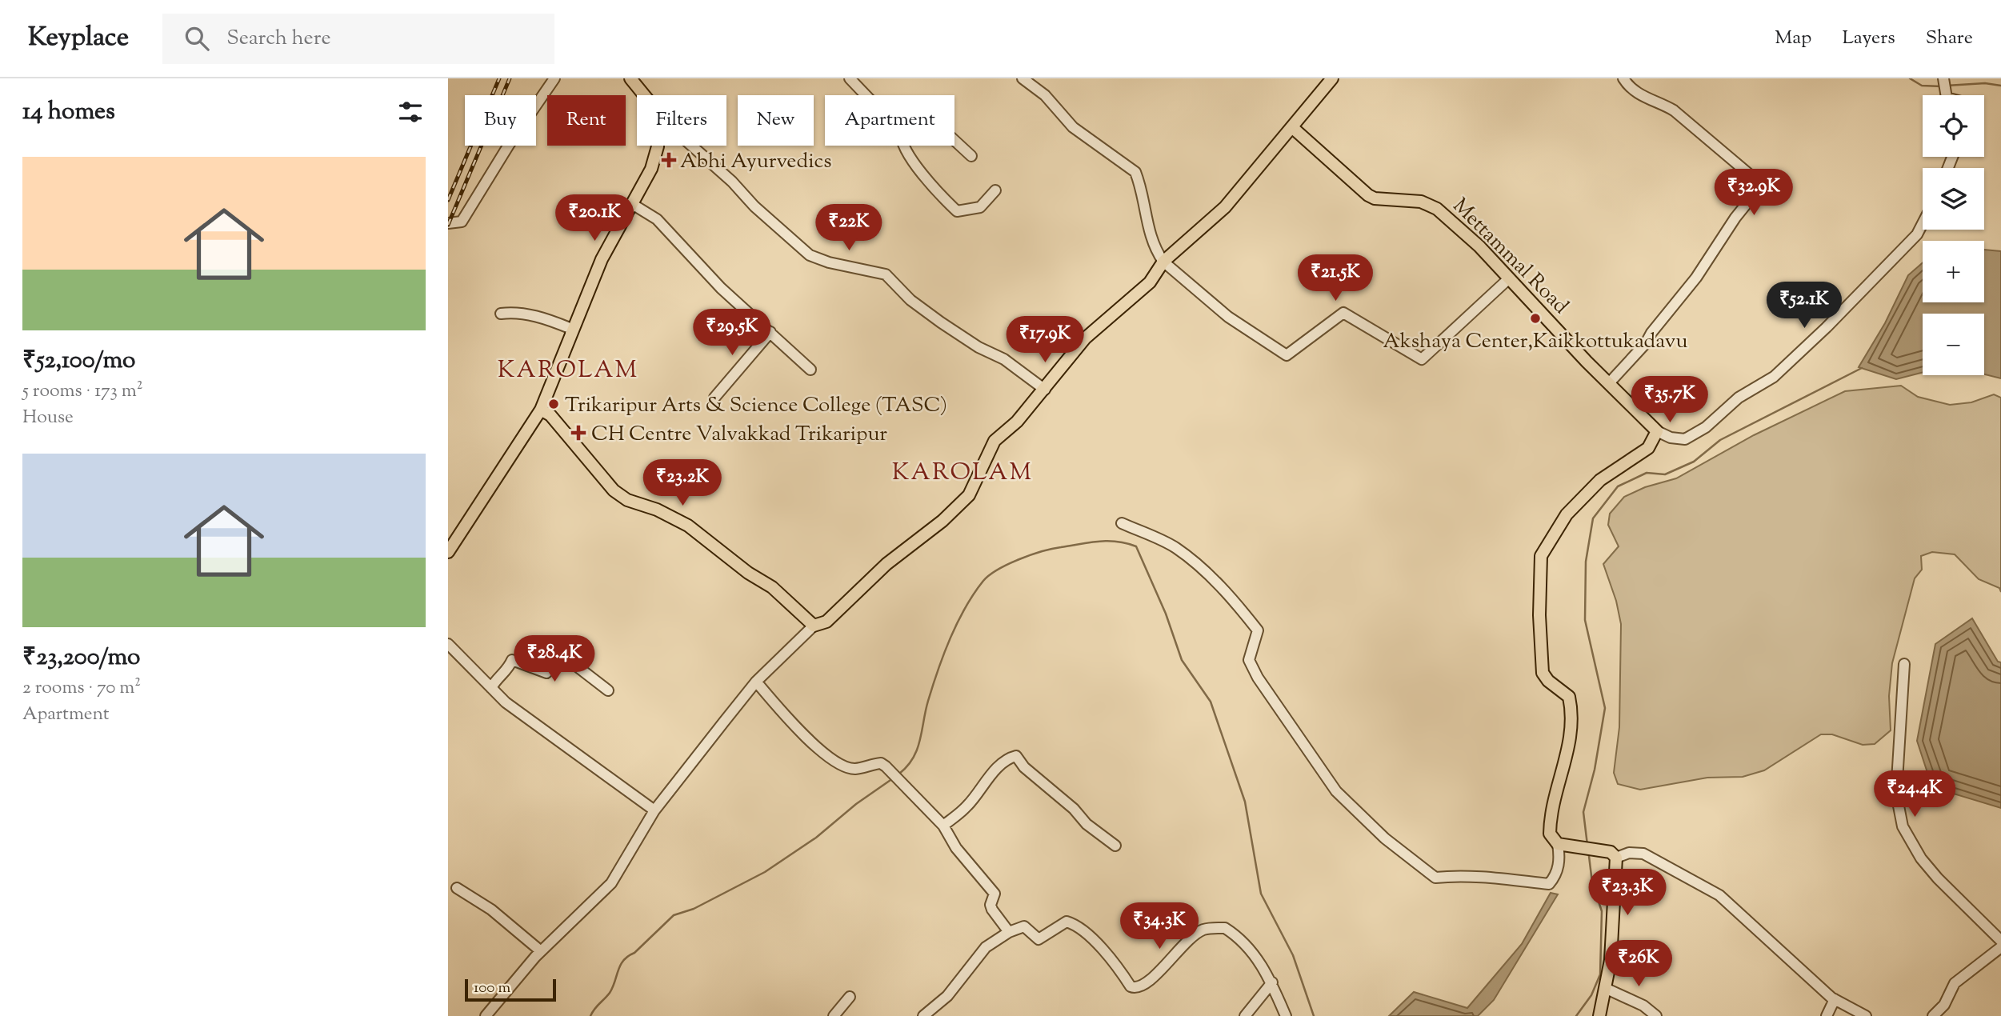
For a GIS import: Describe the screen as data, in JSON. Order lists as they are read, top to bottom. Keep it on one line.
{"streets":{"main road":["Mettammal Road"]},"districts":["KAROLAM","KAROLAM"],"places":{"health":["Abhi Ayurvedics","CH Centre Valvakkad Trikaripur"],"other":["Akshaya Center,Kaikkottukadavu","Trikaripur Arts & Science College (TASC)"]},"scale_bar":"100 m","page":{"header":"Keyplace","search":"Search here","nav":["Map","Layers","Share"],"heading":"14 homes","map_buttons":["+","−"],"chip":["Buy","Rent","Filters","New","Apartment"],"list":[{"name":"₹52,100/mo","note":"5 rooms · 173 m² · House"},{"name":"₹23,200/mo","note":"2 rooms · 70 m² · Apartment"}],"price":["₹32.9K","₹20.1K","₹22K","₹21.5K","₹52.1K","₹29.5K","₹17.9K","₹35.7K","₹23.2K","₹28.4K","₹24.4K","₹23.3K","₹34.3K","₹26K"],"scale":"100 m"}}
